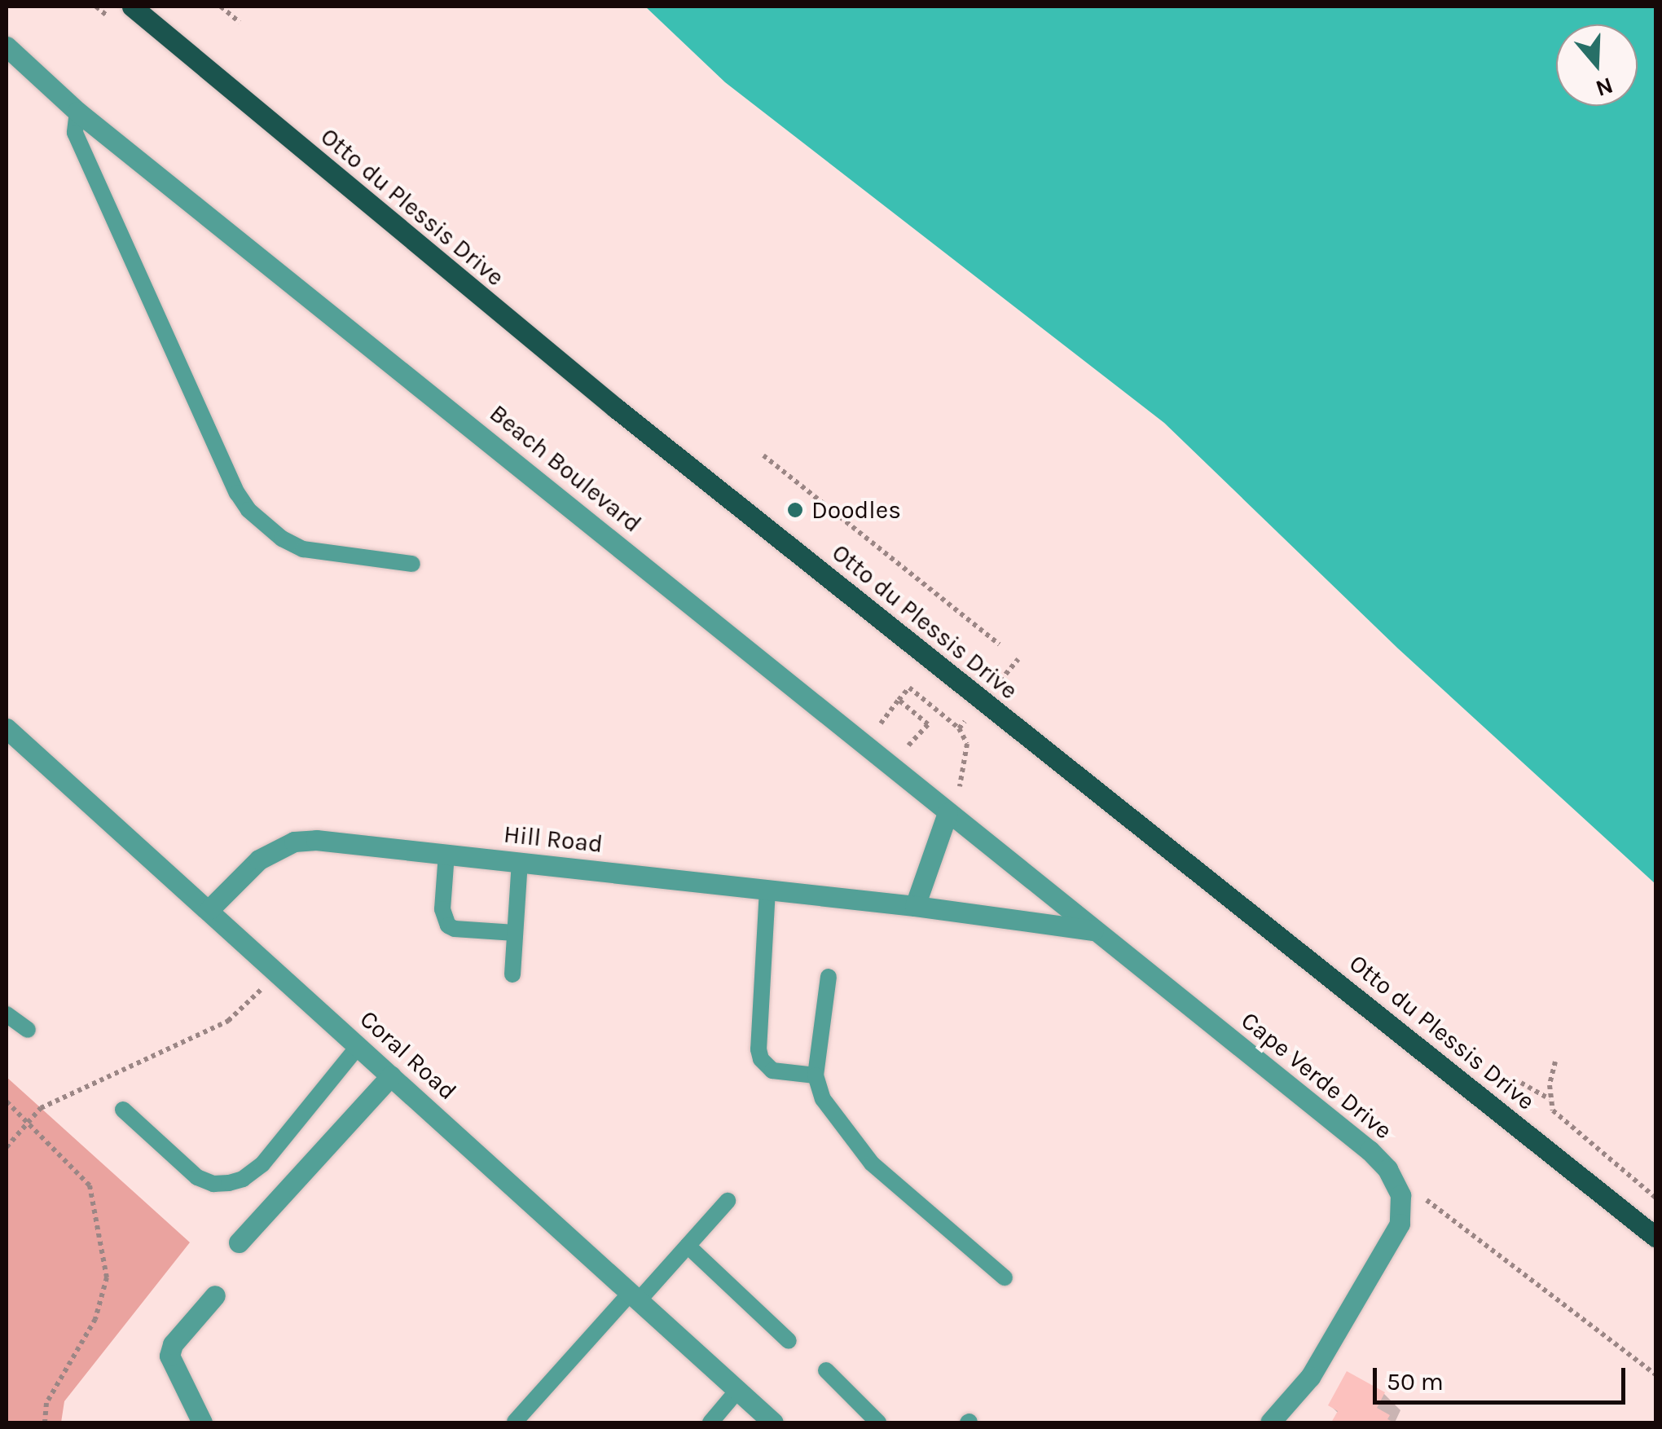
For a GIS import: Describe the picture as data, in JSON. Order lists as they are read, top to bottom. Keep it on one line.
{"streets":{"main road":["Otto du Plessis Drive"],"street":["Beach Boulevard","Hill Road","Coral Road","Cape Verde Drive"]},"crossings":[["Beach Boulevard","Hill Road"],["Beach Boulevard","Cape Verde Drive"],["Hill Road","Coral Road"],["Hill Road","Cape Verde Drive"]],"places":["Doodles"],"scale_bar":"50 m","north":"bottom"}
